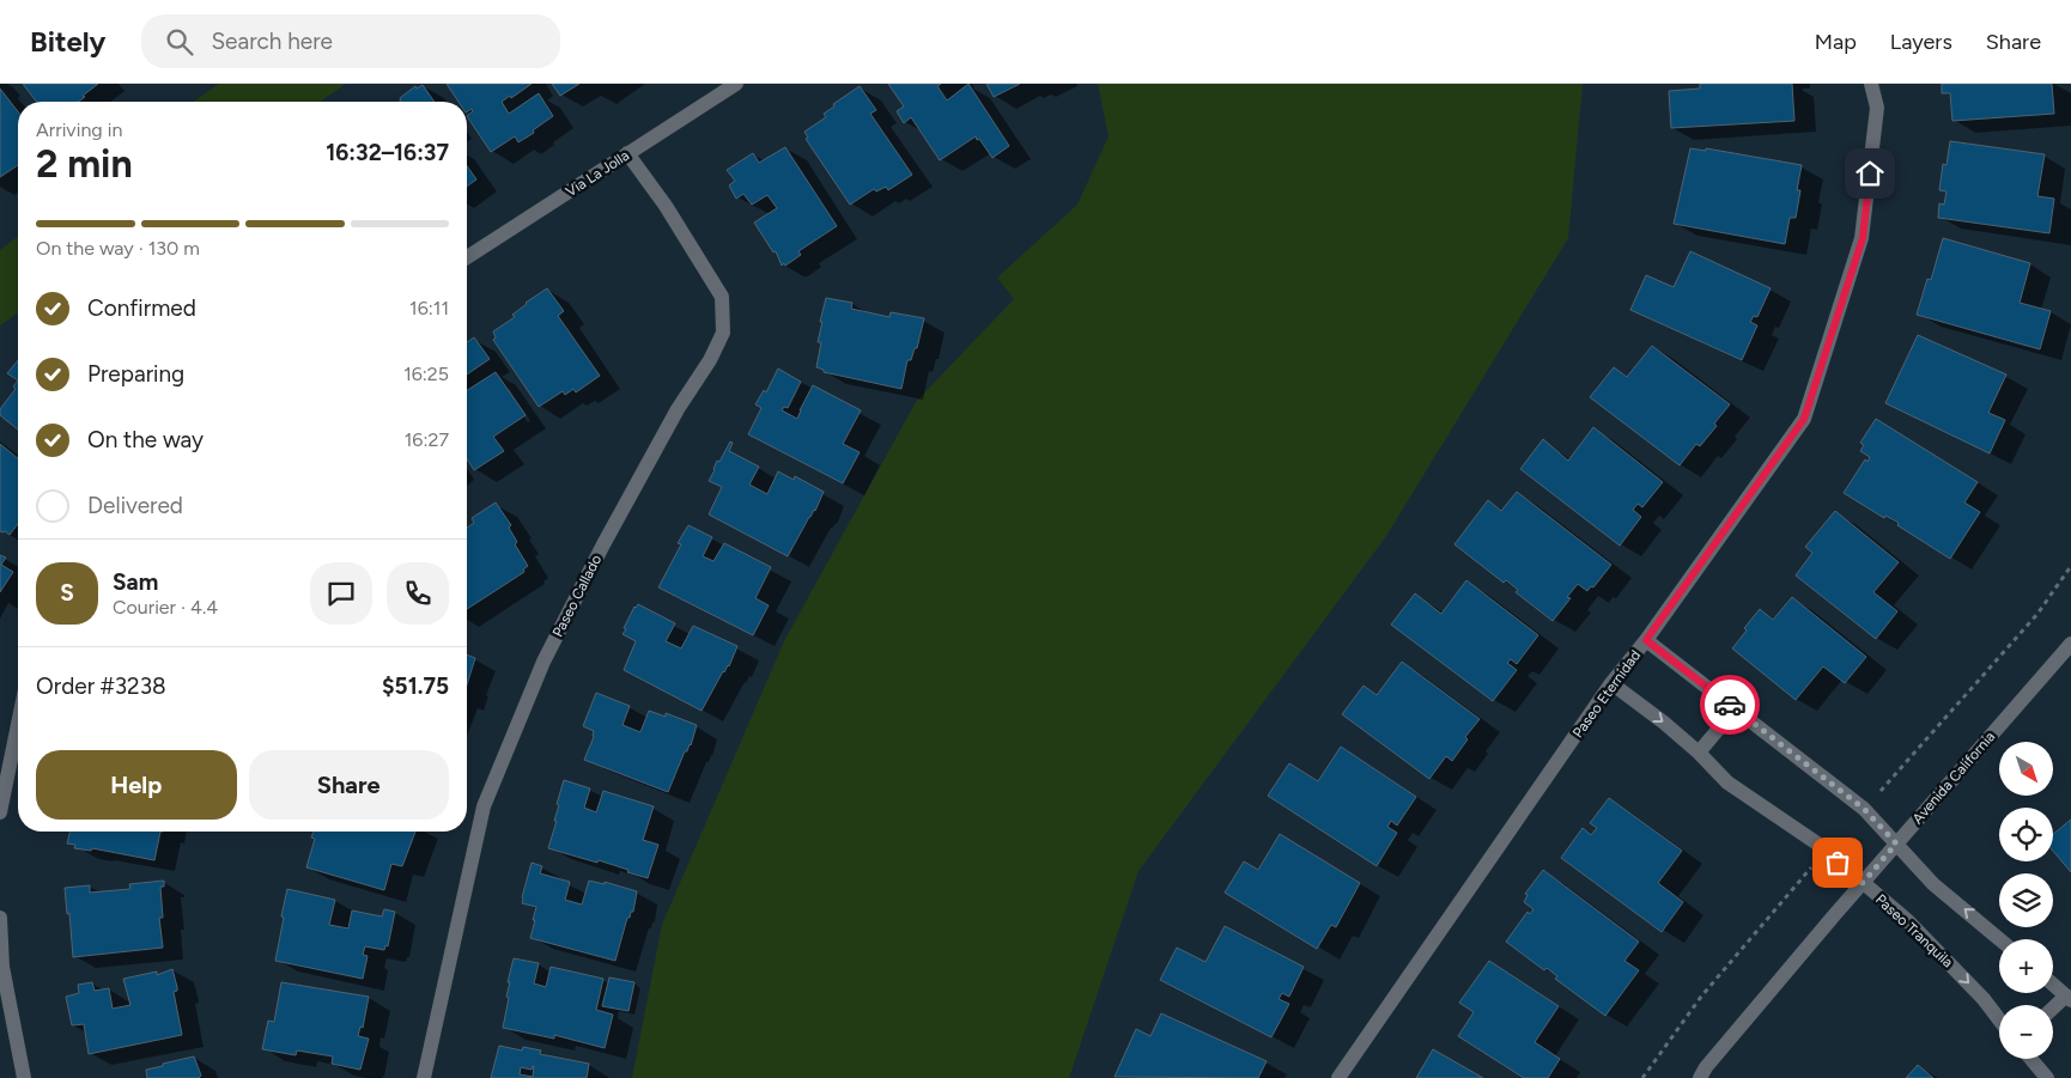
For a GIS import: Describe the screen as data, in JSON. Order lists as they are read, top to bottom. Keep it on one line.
{"streets":{"street":["Via La Jolla","Paseo Callado","Paseo Eternidad","Avenida California","Paseo Tranquila"]},"crossings":[["Via La Jolla","Paseo Callado"],["Paseo Eternidad","Paseo Tranquila"],["Avenida California","Paseo Tranquila"]],"north":"bottom right","page":{"header":"Bitely","search":"Search here","nav":["Map","Layers","Share"],"heading":["2 min","Arriving in","16:32–16:37"],"panel":["Sam","Courier · 4.4","Order #3238","$51.75"],"bar":"On the way · 130 m","list":[["Confirmed","16:11"],["Preparing","16:25"],["On the way","16:27"],"Delivered"],"round":"S","buttons":["Help","Share"],"map_buttons":["+","−"]}}
